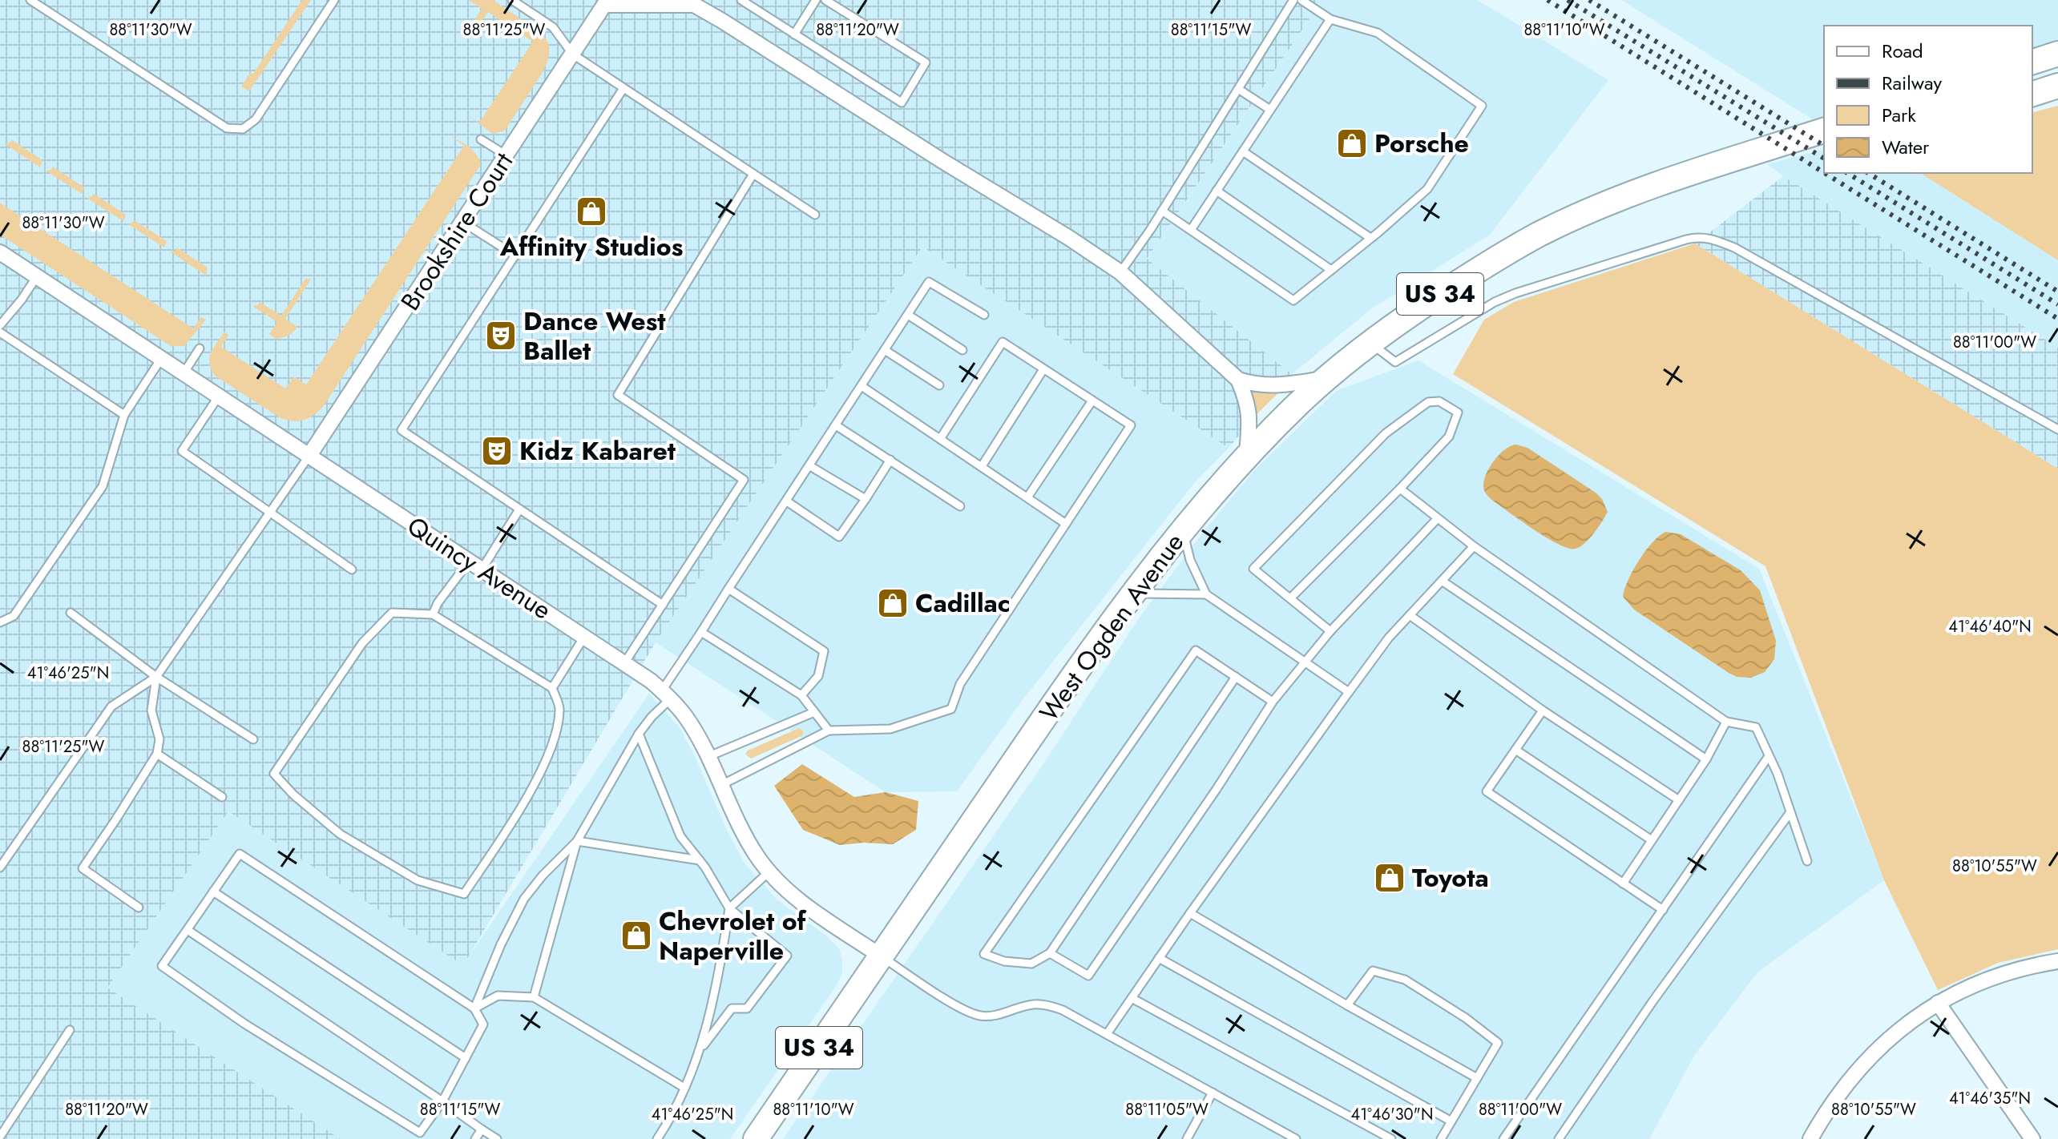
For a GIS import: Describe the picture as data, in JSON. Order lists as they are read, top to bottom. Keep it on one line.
{"streets":{"main road":["US 34","West Ogden Avenue"],"street":["Brookshire Court","Quincy Avenue"]},"crossings":[["Brookshire Court","Quincy Avenue"],["Quincy Avenue","West Ogden Avenue"]],"places":{"shop":["Porsche","Affinity Studios","Cadillac","Toyota","Chevrolet of Naperville"],"theatre":["Dance West Ballet","Kidz Kabaret"]},"legend":["Road","Railway","Park","Water"],"coordinates":["88°11'30\"W","88°11'25\"W","88°11'20\"W","88°11'15\"W","88°11'10\"W","88°11'00\"W","41°46'40\"N","41°46'25\"N","88°10'55\"W","41°46'35\"N","88°11'05\"W","41°46'30\"N"]}
